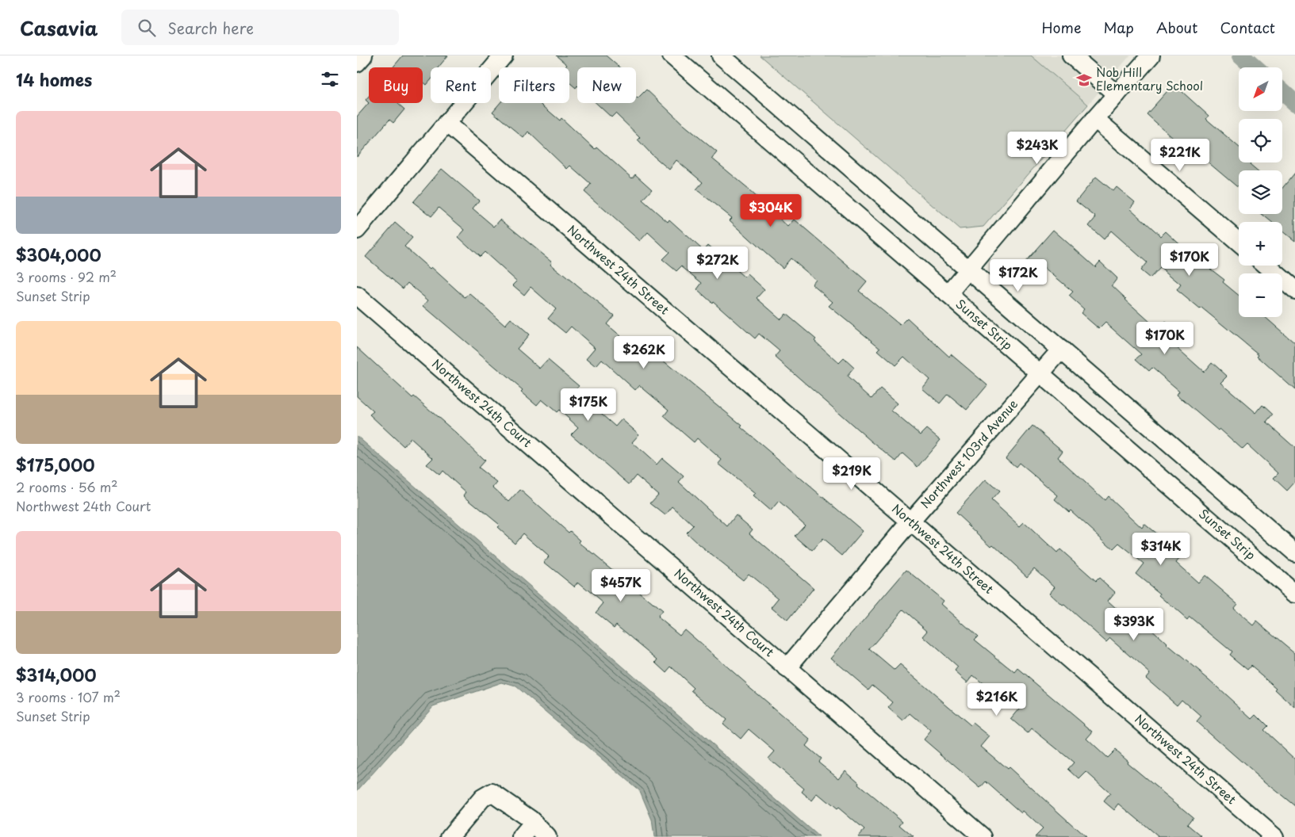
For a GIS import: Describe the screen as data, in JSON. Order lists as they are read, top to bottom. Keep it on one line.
{"streets":{"street":["Northwest 24th Street","Sunset Strip","Northwest 24th Court","Northwest 103rd Avenue"]},"crossings":[["Northwest 24th Street","Northwest 103rd Avenue"],["Sunset Strip","Northwest 103rd Avenue"],["Northwest 24th Court","Northwest 103rd Avenue"]],"places":{"school or university":["Nob Hill Elementary School"]},"north":"bottom left","page":{"header":"Casavia","search":"Search here","nav":["Home","Map","About","Contact"],"heading":"14 homes","map_buttons":["+","−"],"chip":["Buy","Rent","Filters","New"],"list":[{"name":"$304,000","note":"3 rooms · 92 m² · Sunset Strip"},{"name":"$175,000","note":"2 rooms · 56 m² · Northwest 24th Court"},{"name":"$314,000","note":"3 rooms · 107 m² · Sunset Strip"}],"price":["$243K","$221K","$304K","$170K","$272K","$172K","$170K","$262K","$175K","$219K","$314K","$457K","$393K","$216K"]}}
